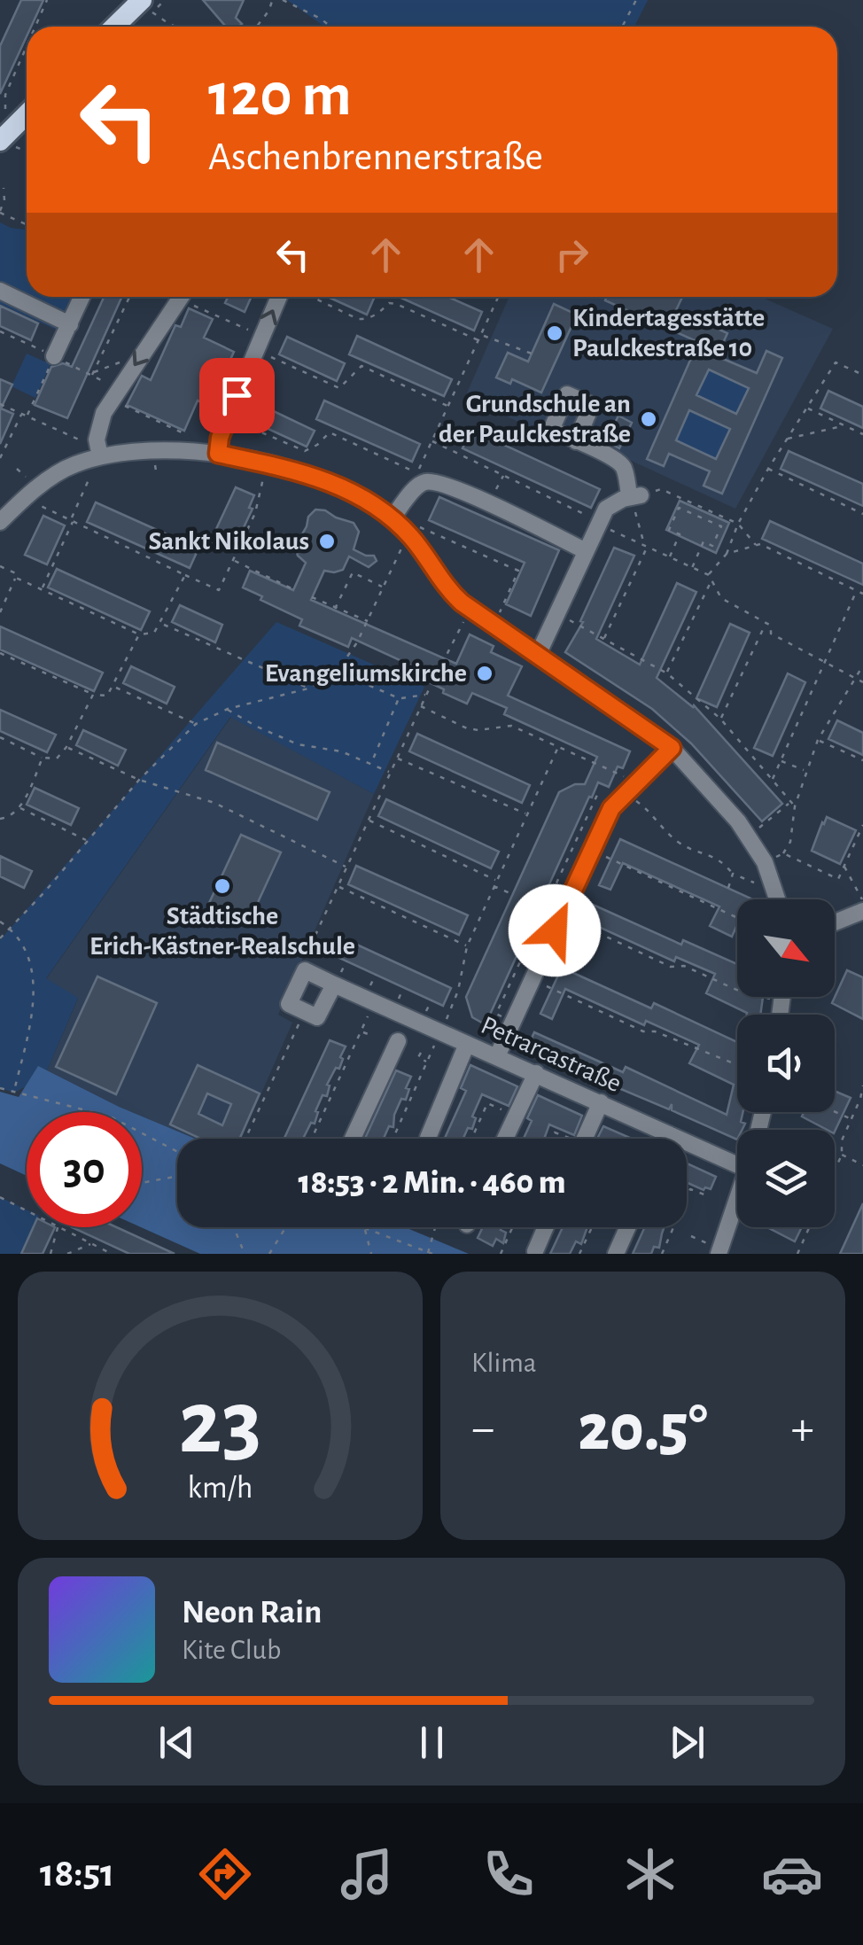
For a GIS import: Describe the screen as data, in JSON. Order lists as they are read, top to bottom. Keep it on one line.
{"streets":{"street":["Petrarcastraße"]},"places":["Kindertagesstätte Paulckestraße 10","Grundschule an der Paulckestraße","Sankt Nikolaus","Evangeliumskirche","Städtische Erich-Kästner-Realschule"],"north":"bottom right","page":{"turn":["120 m","Aschenbrennerstraße"],"limit":"30","trip":"18:53 · 2 Min. · 460 m","tile":"Klima","heat":["−","20.5°","+"],"song":["Neon Rain","Kite Club"],"tabs":"18:51","gauge":["23","km/h"]}}
